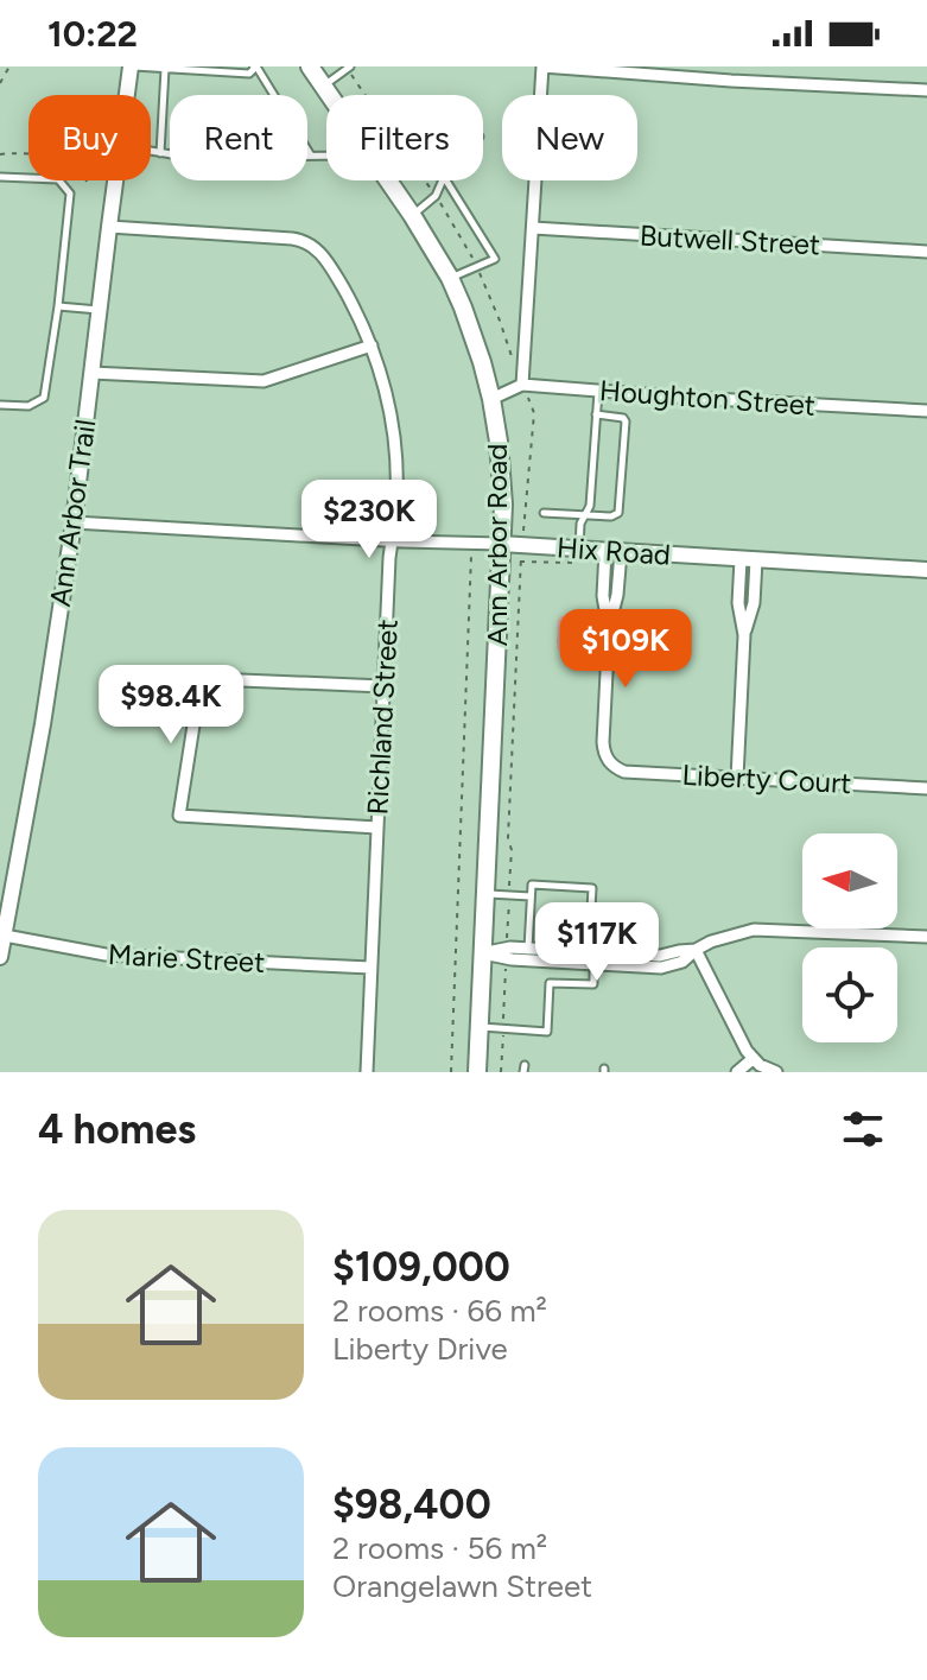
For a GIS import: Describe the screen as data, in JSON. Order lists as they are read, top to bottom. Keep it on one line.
{"streets":{"main road":["Ann Arbor Road"],"street":["Butwell Street","Houghton Street","Ann Arbor Trail","Hix Road","Richland Street","Liberty Court","Marie Street"]},"crossings":[["Houghton Street","Ann Arbor Road"],["Ann Arbor Trail","Hix Road"],["Ann Arbor Trail","Richland Street"],["Ann Arbor Trail","Marie Street"],["Ann Arbor Road","Hix Road"],["Hix Road","Richland Street"],["Hix Road","Liberty Court"],["Richland Street","Marie Street"]],"north":"left","page":{"status":"10:22","chip":["Buy","Rent","Filters","New"],"price":["$230K","$109K","$98.4K","$117K"],"heading":"4 homes","list":[{"name":"$109,000","note":"2 rooms · 66 m² · Liberty Drive"},{"name":"$98,400","note":"2 rooms · 56 m² · Orangelawn Street"}]}}
